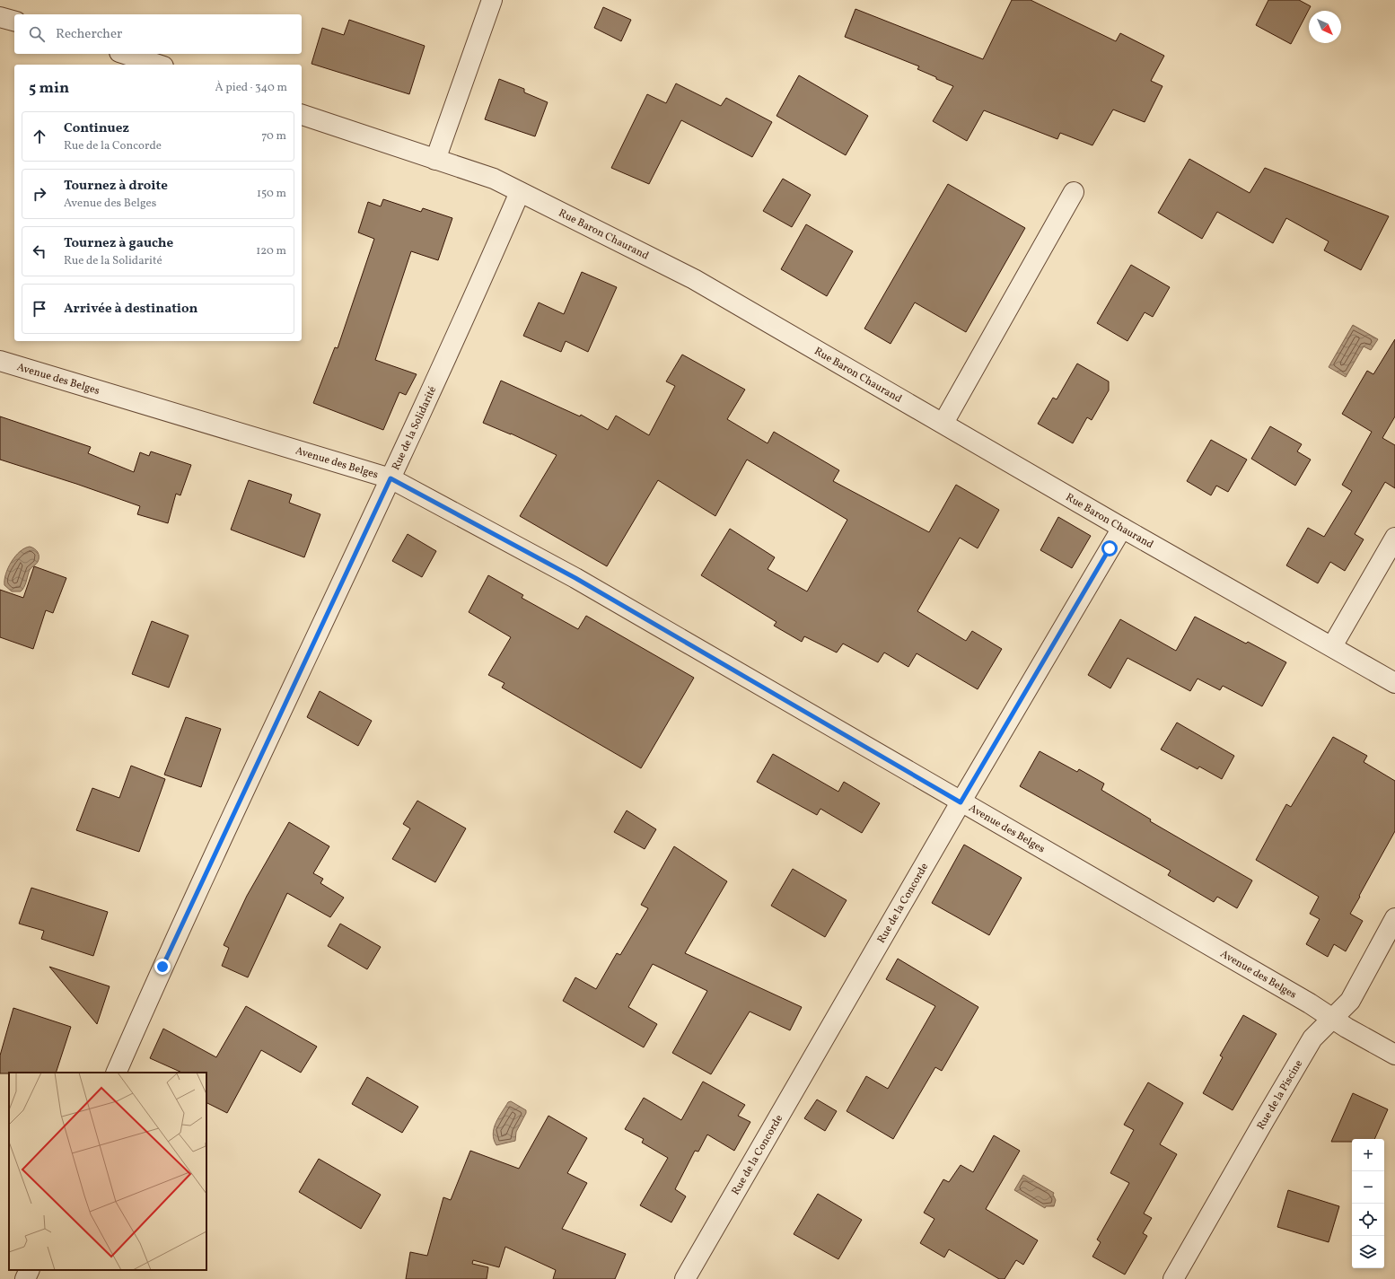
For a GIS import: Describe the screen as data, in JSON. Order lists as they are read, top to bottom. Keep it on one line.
{"streets":{"street":["Rue Baron Chaurand","Avenue des Belges","Rue de la Solidarité","Rue de la Concorde","Rue de la Piscine"]},"crossings":[["Rue Baron Chaurand","Rue de la Solidarité"],["Rue Baron Chaurand","Rue de la Concorde"],["Avenue des Belges","Rue de la Solidarité"],["Avenue des Belges","Rue de la Concorde"],["Avenue des Belges","Rue de la Piscine"]],"north":"bottom right","page":{"search":"Rechercher","heading":["5 min","À pied · 340 m"],"list":[["Continuez","Rue de la Concorde","70 m"],["Tournez à droite","Avenue des Belges","150 m"],["Tournez à gauche","Rue de la Solidarité","120 m"],"Arrivée à destination"],"map_buttons":["+","−"]}}
